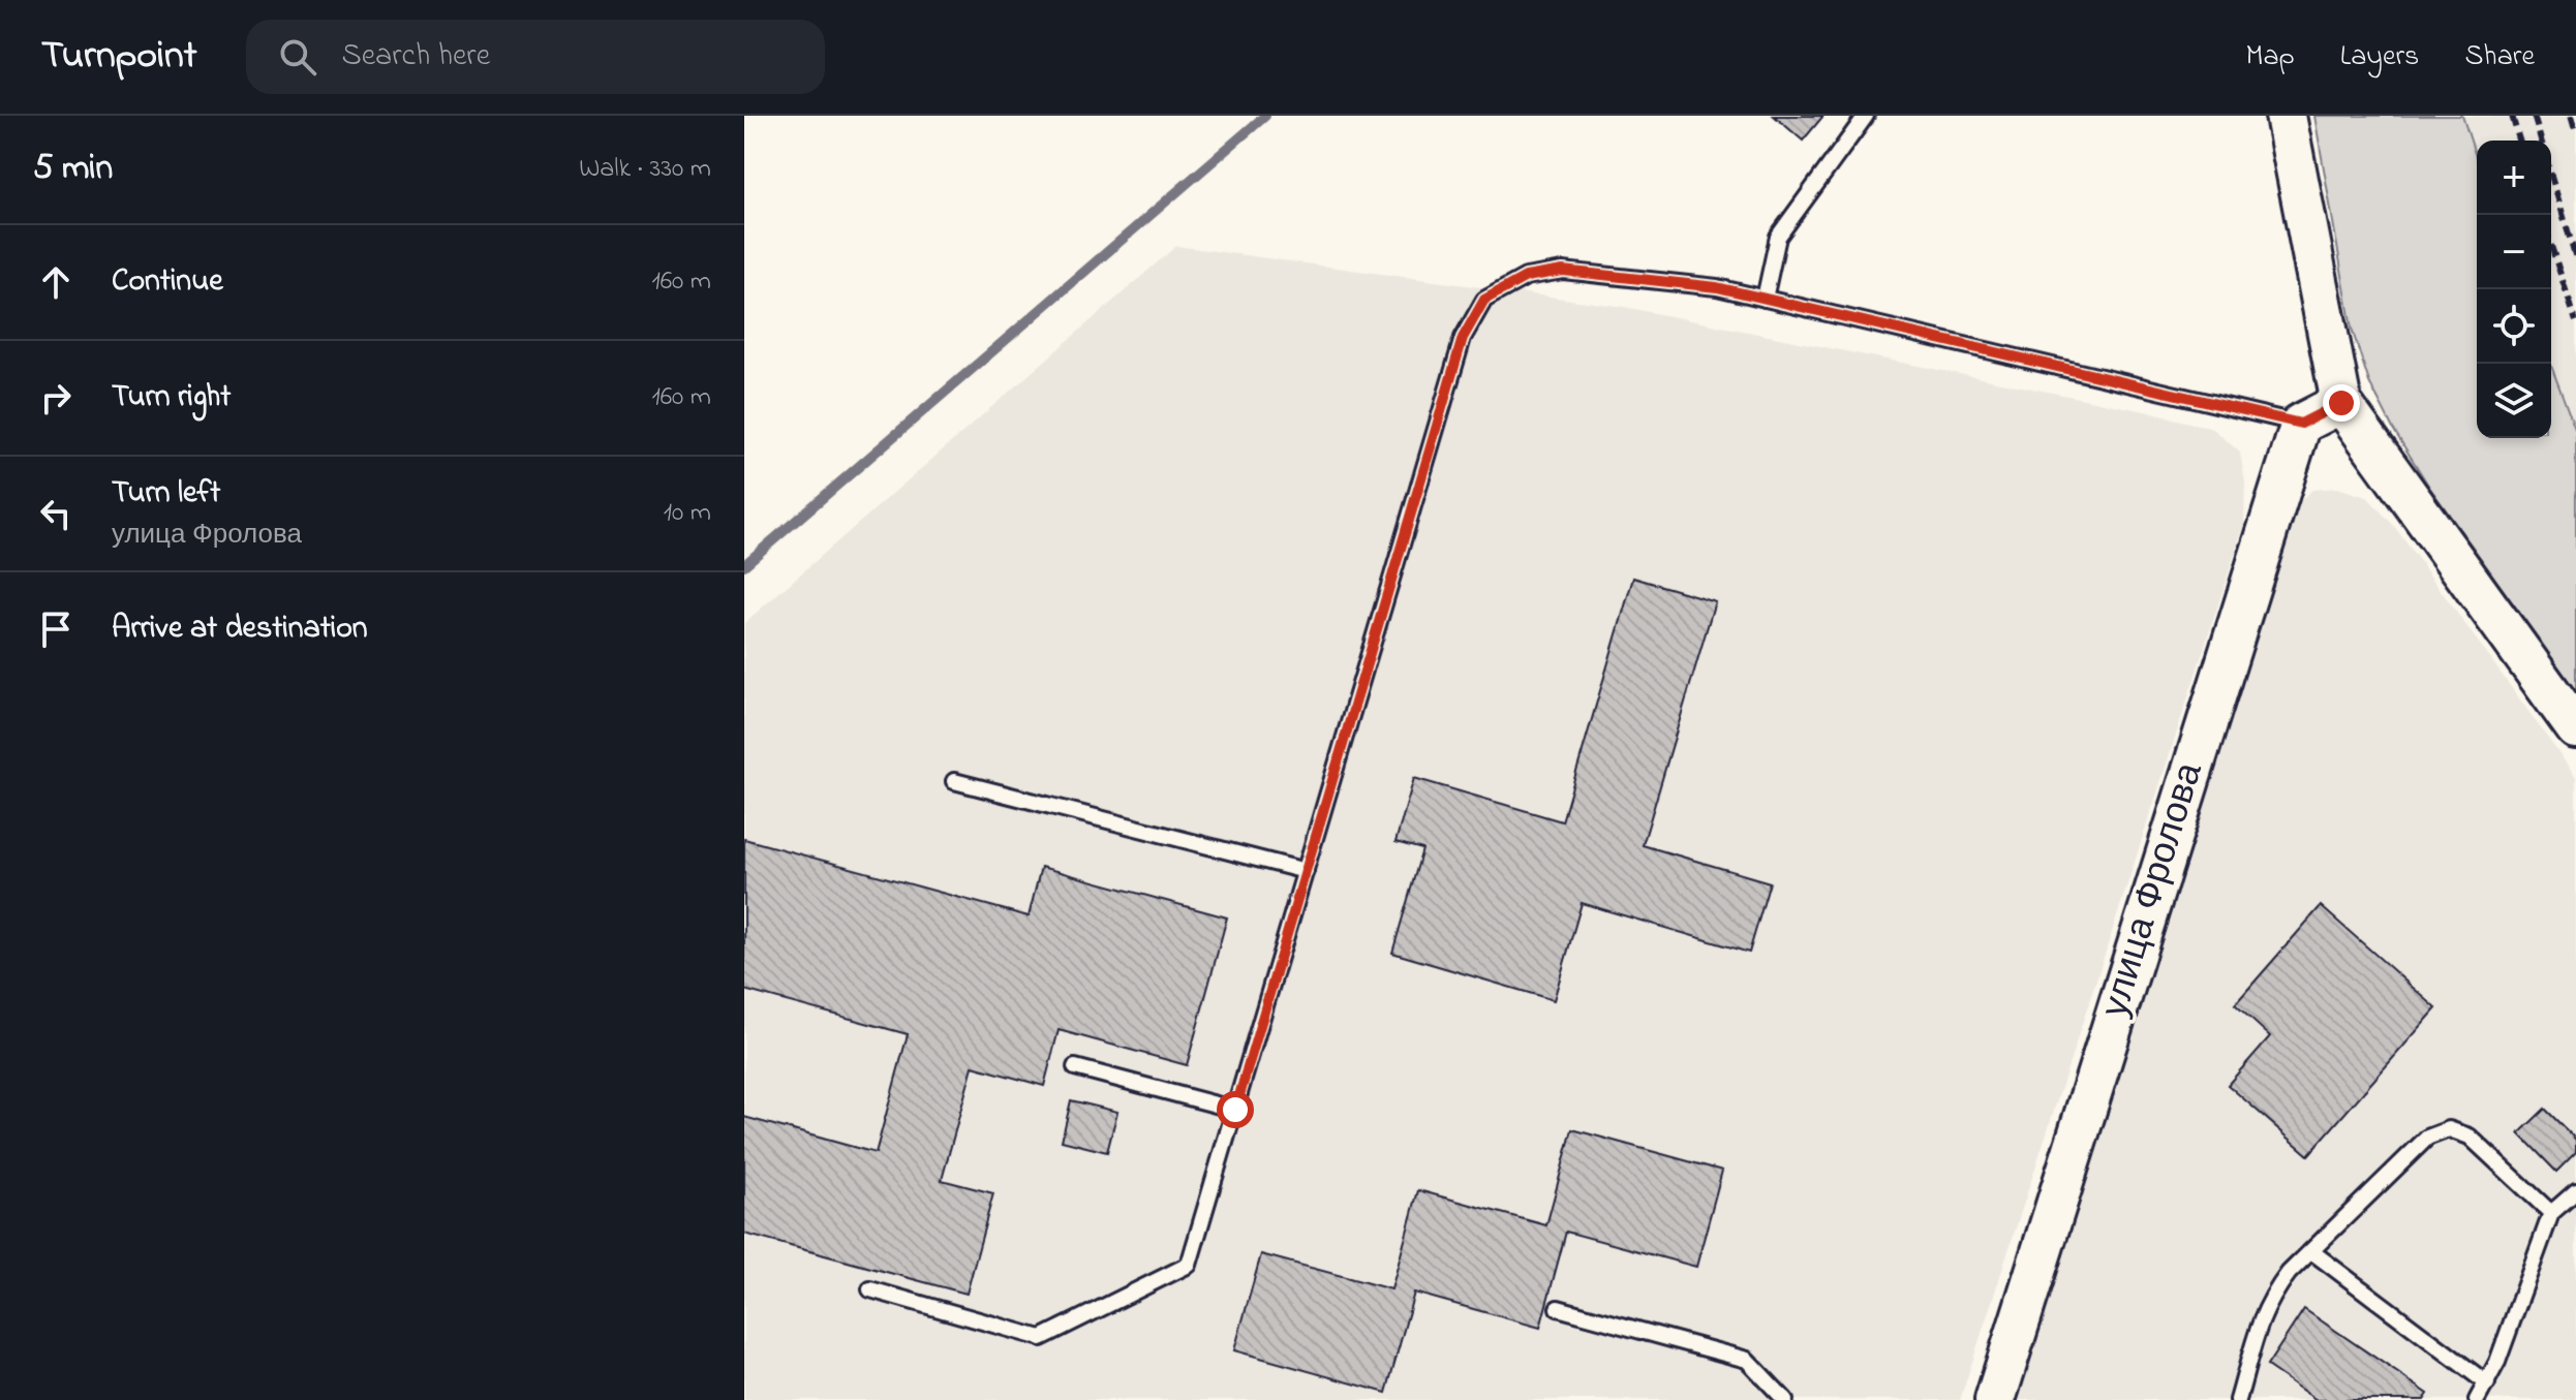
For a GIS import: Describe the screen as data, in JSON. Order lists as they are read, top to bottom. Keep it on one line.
{"streets":{"street":["улица Фролова"]},"page":{"header":"Turnpoint","search":"Search here","nav":["Map","Layers","Share"],"heading":["5 min","Walk · 330 m"],"map_buttons":["+","−"],"list":[["Continue","160 m"],["Turn right","160 m"],["Turn left","улица Фролова","10 m"],"Arrive at destination"]}}
